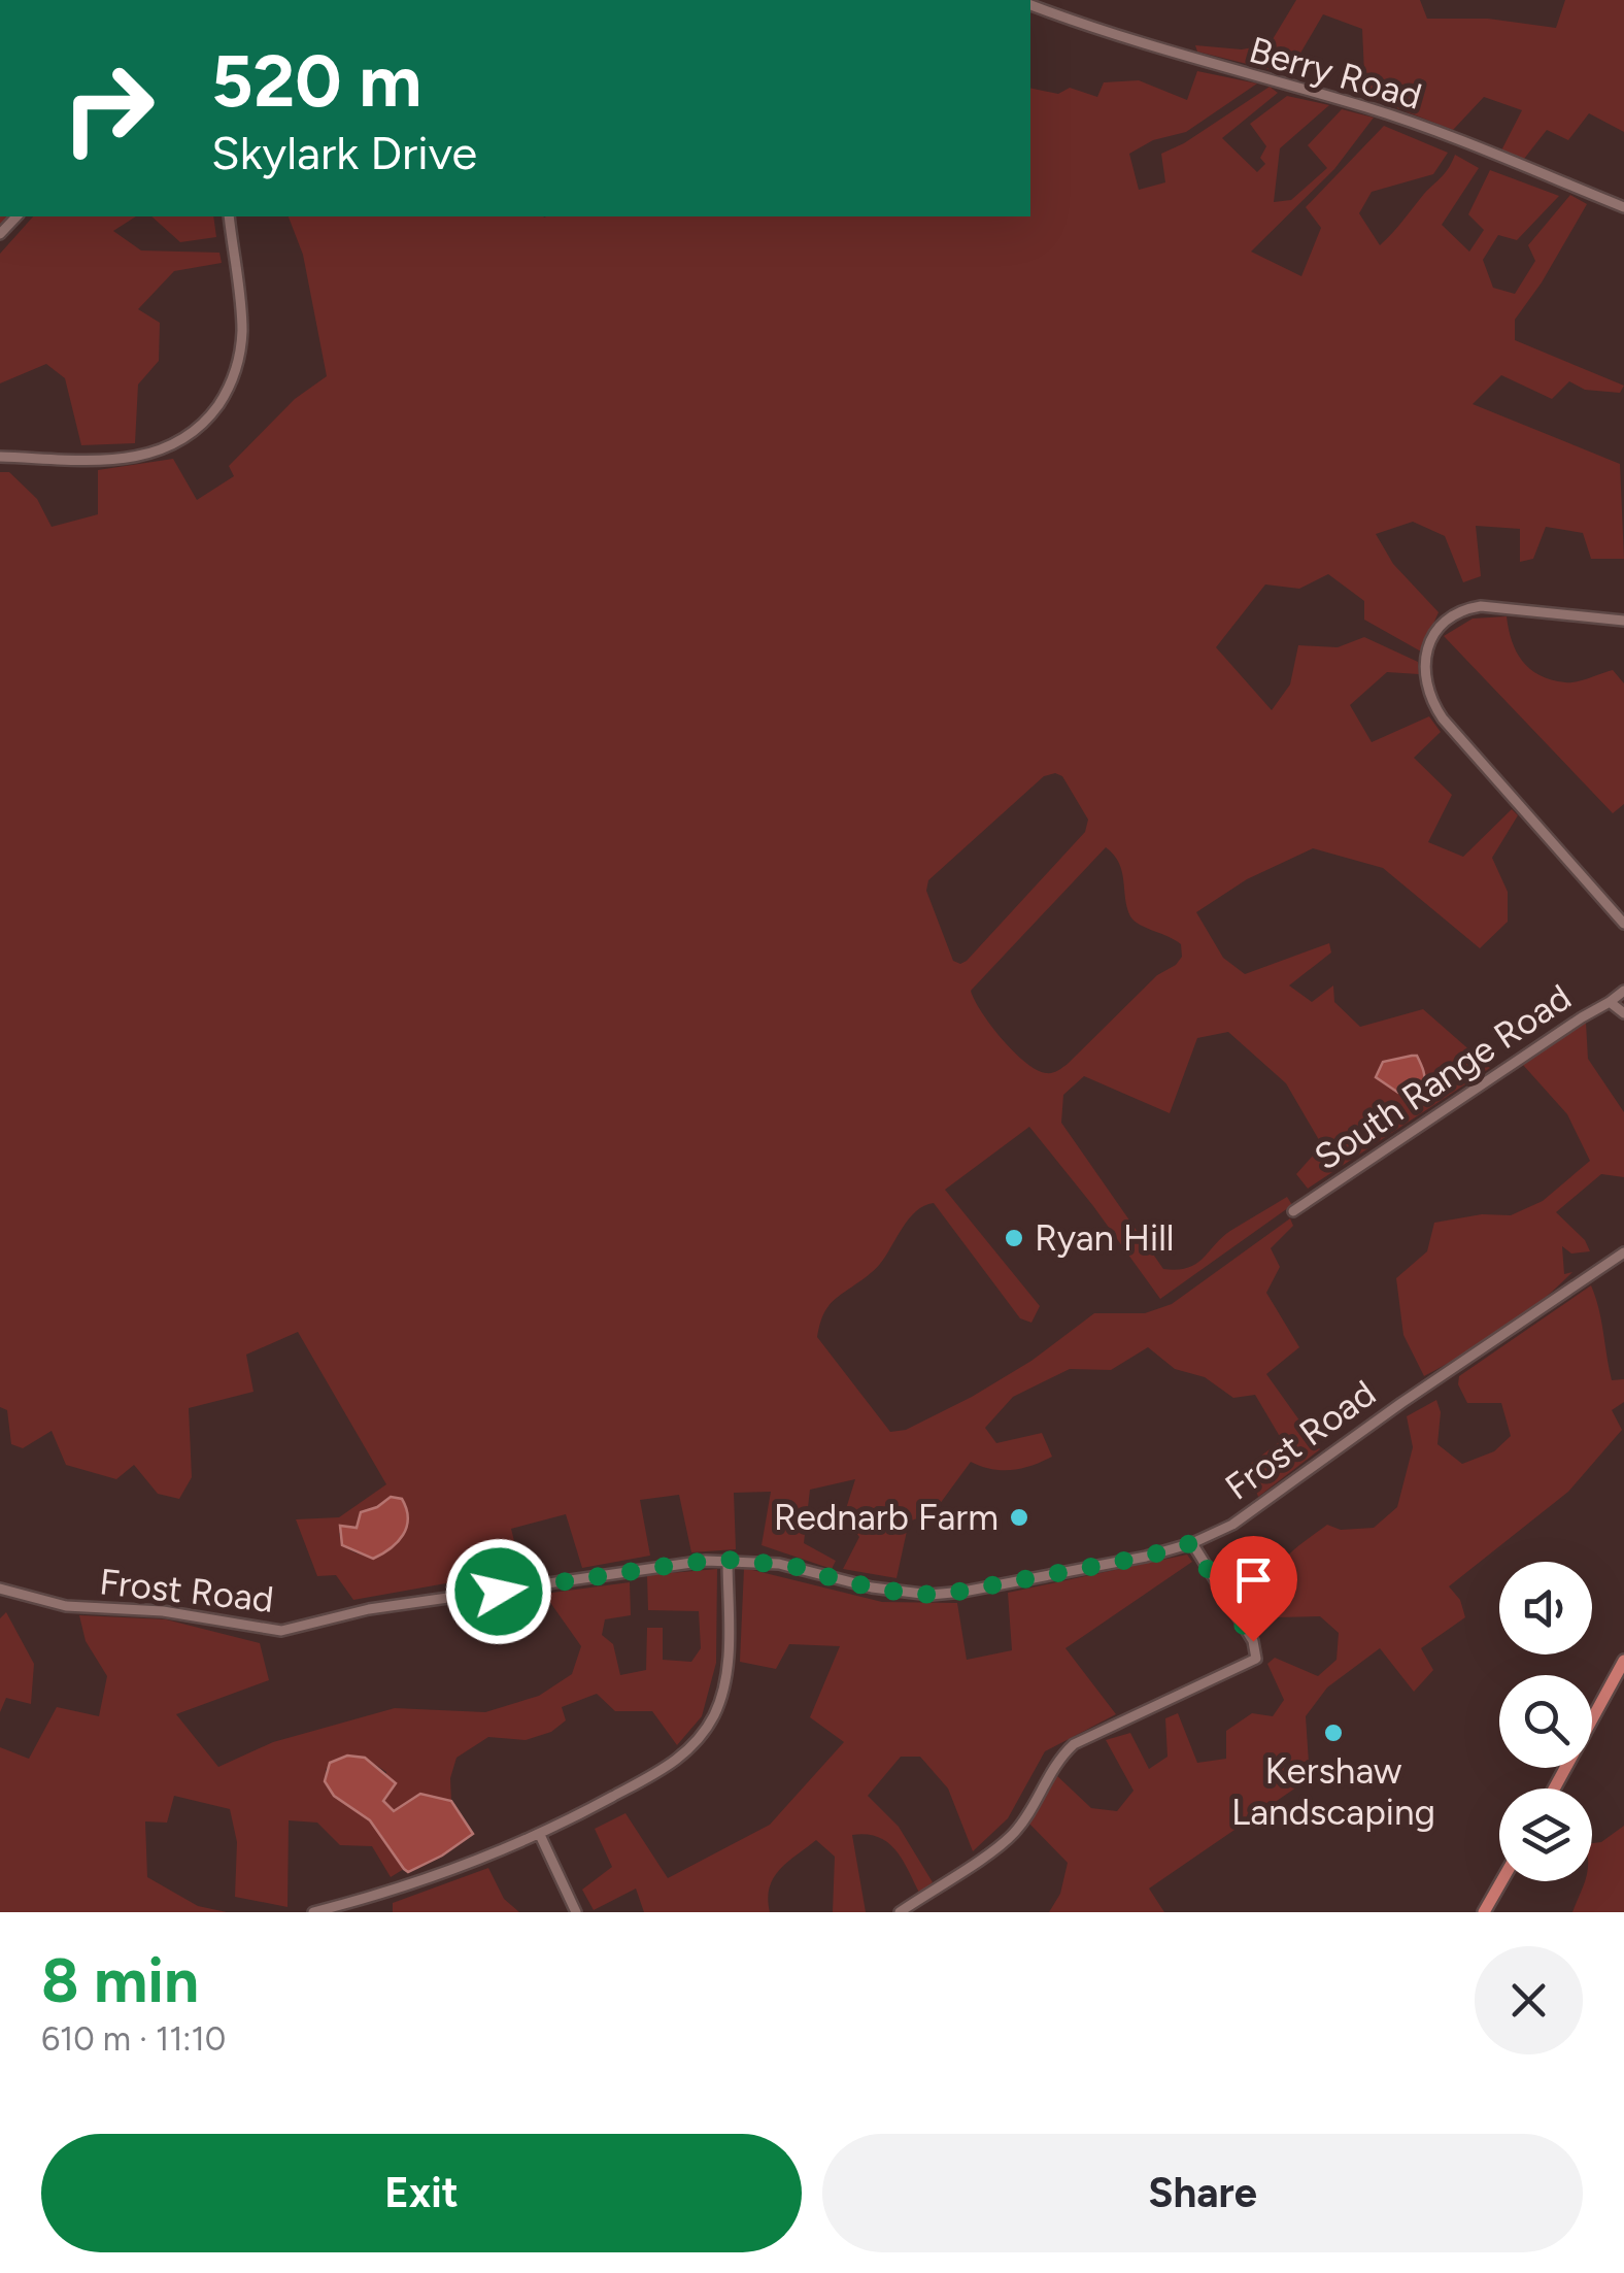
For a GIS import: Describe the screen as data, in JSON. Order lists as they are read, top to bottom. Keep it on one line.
{"streets":{"street":["Berry Road","South Range Road","Frost Road"]},"places":["Ryan Hill","Rednarb Farm","Kershaw Landscaping"],"page":{"turn":["520 m","Skylark Drive"],"heading":["8 min","610 m · 11:10"],"buttons":["Exit","Share"]}}
